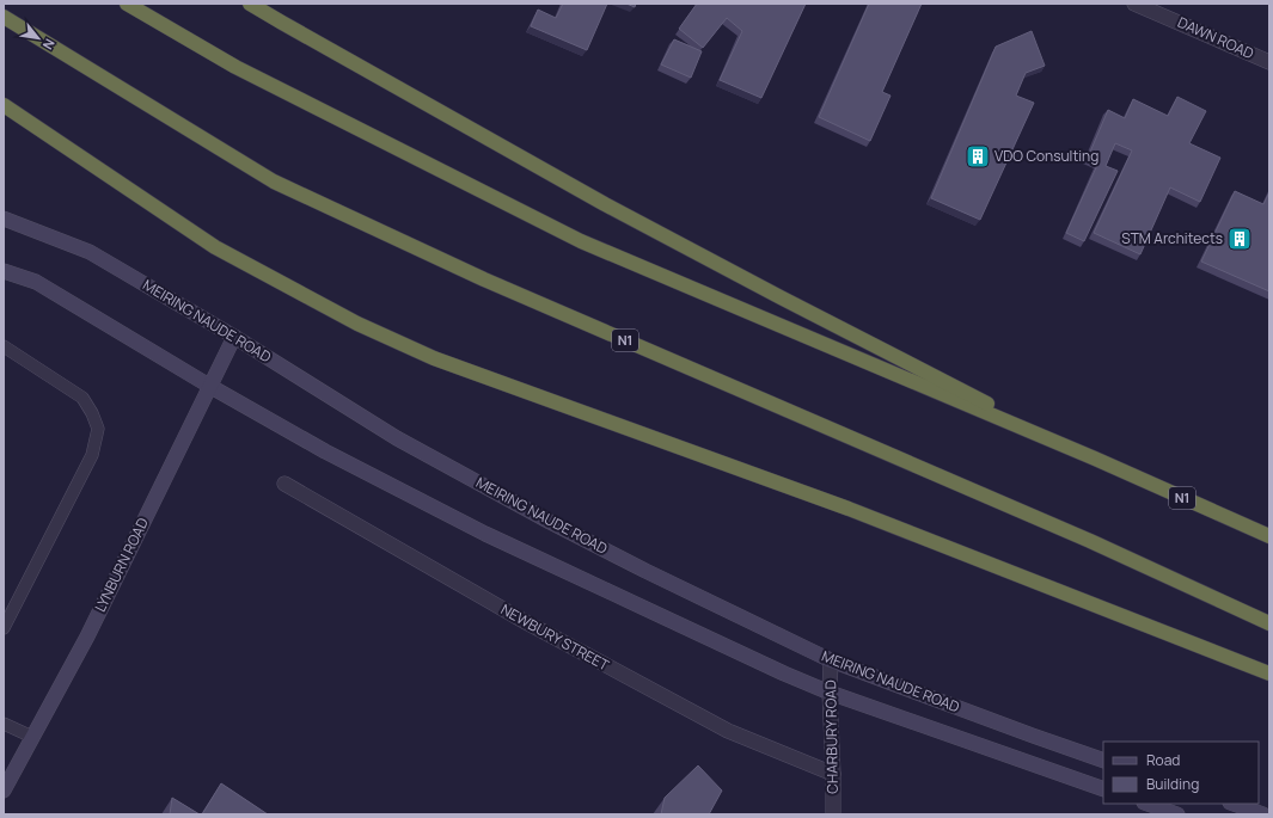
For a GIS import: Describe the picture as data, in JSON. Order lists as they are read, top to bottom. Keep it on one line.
{"streets":{"highway":["N1"],"street":["DAWN ROAD","MEIRING NAUDE ROAD","LYNBURN ROAD","NEWBURY STREET","CHARBURY ROAD"]},"crossings":[["MEIRING NAUDE ROAD","LYNBURN ROAD"],["MEIRING NAUDE ROAD","CHARBURY ROAD"],["NEWBURY STREET","CHARBURY ROAD"]],"places":{"building":["VDO Consulting","STM Architects"]},"legend":["Road","Building"],"north":"bottom right"}
